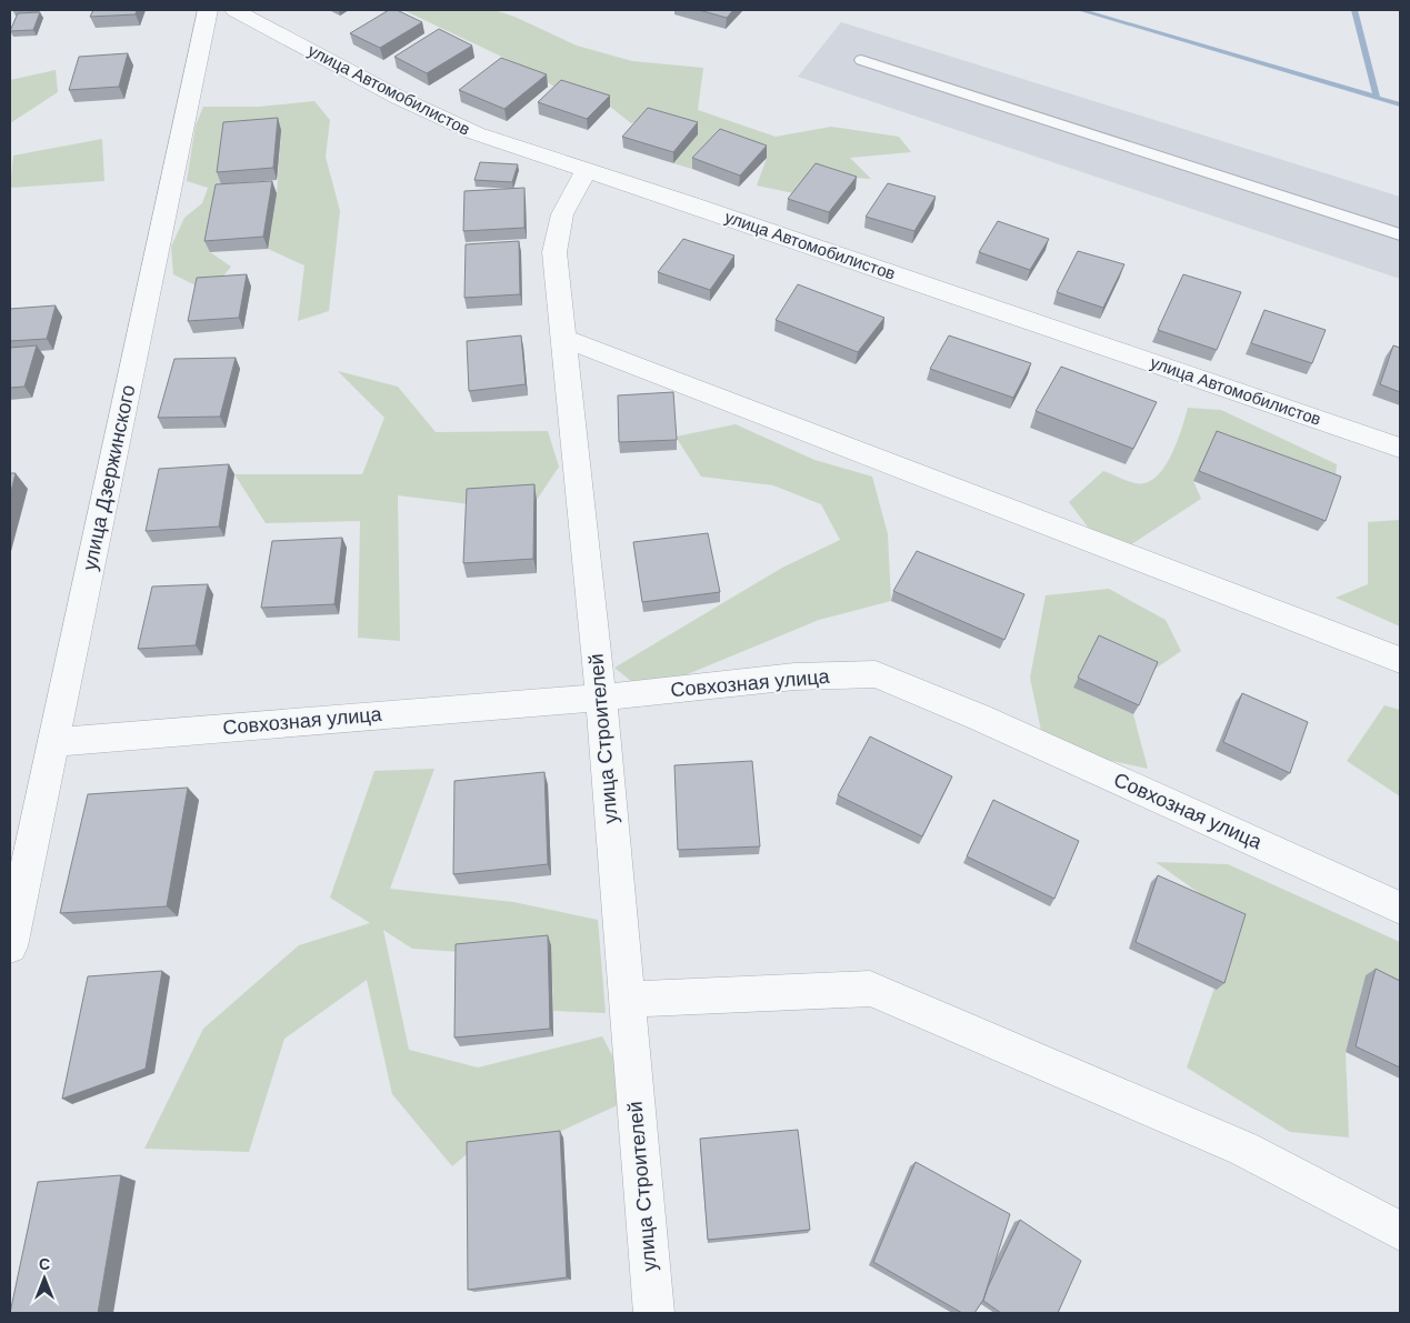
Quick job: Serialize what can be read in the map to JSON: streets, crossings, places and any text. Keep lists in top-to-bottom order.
{
  "streets": {
    "street": [
      "улица Автомобилистов",
      "улица Дзержинского",
      "Совхозная улица",
      "улица Строителей"
    ]
  },
  "crossings": [
    ["улица Автомобилистов", "улица Строителей"],
    ["улица Дзержинского", "Совхозная улица"],
    ["Совхозная улица", "улица Строителей"]
  ],
  "north": "top"
}
